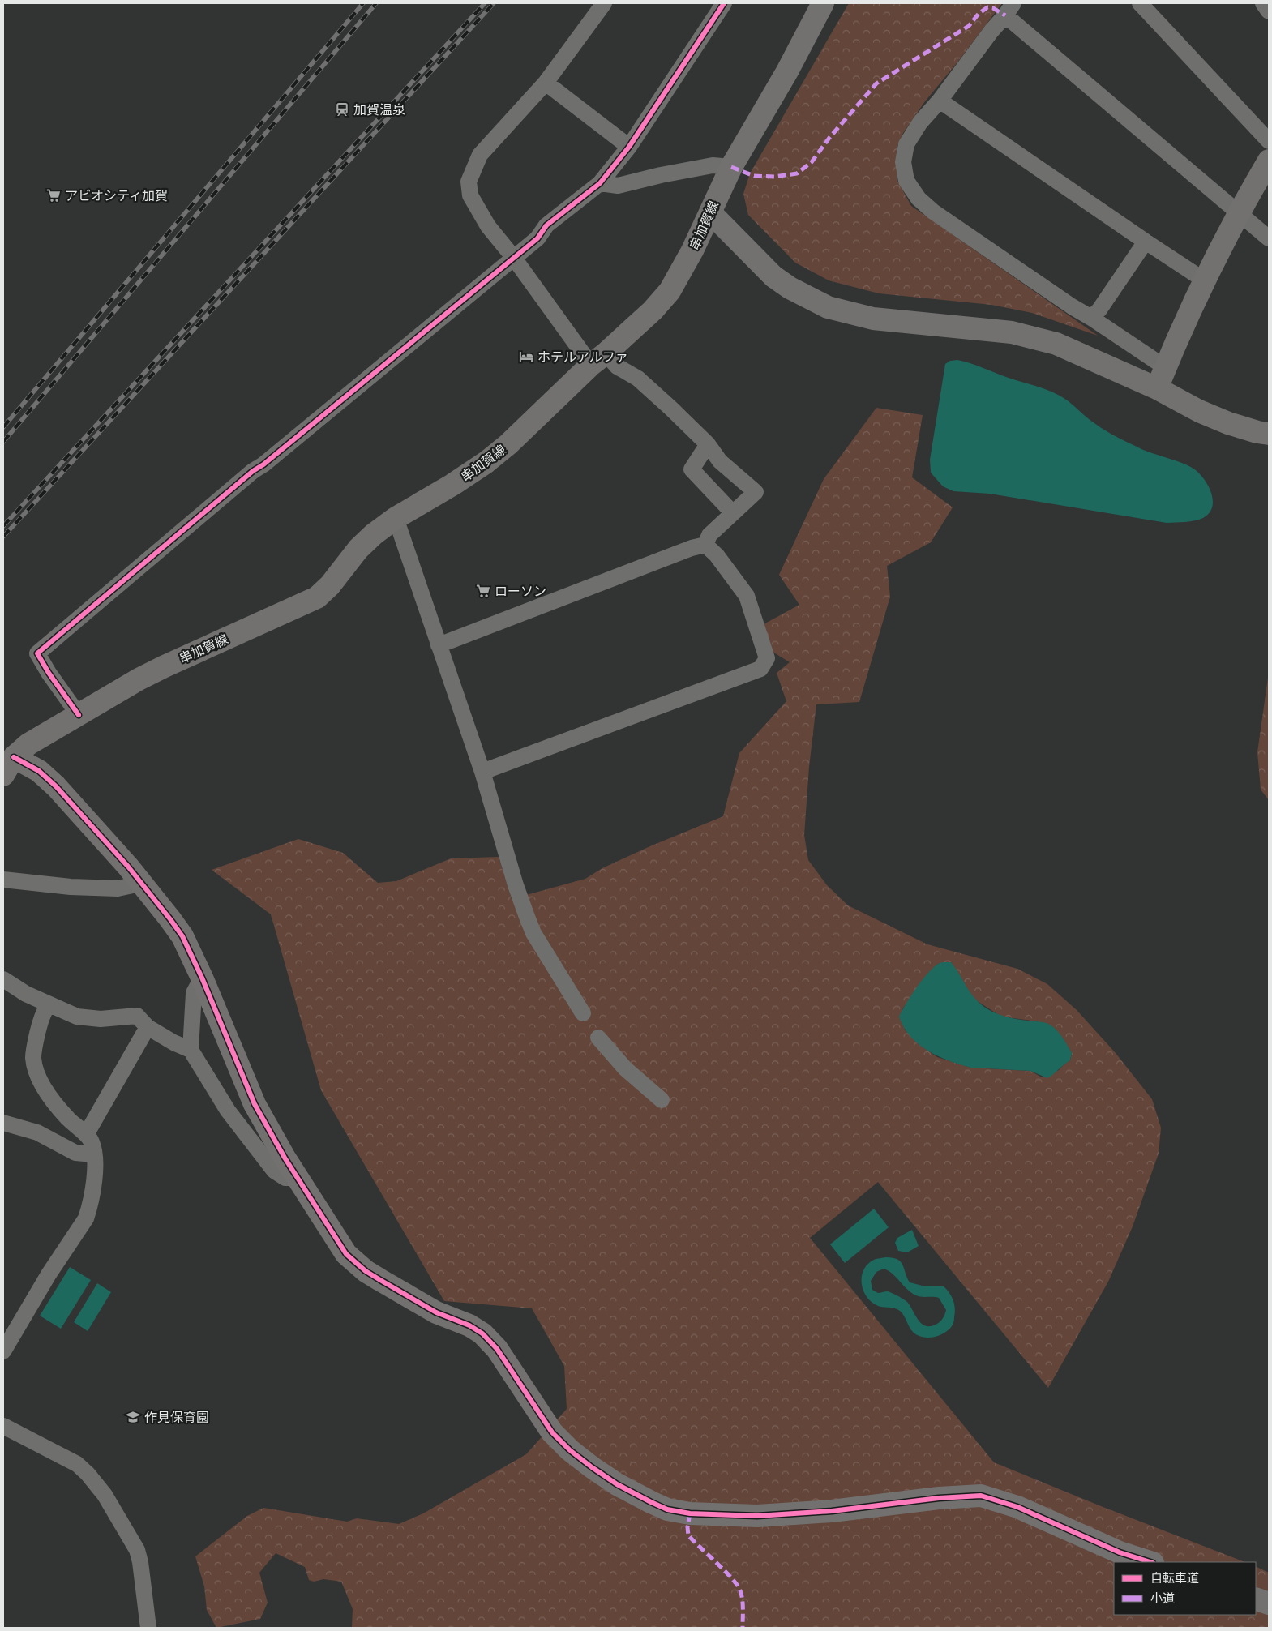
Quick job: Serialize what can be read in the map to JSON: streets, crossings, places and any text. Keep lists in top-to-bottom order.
{
  "streets": {
    "street": ["串加賀線"]
  },
  "places": {
    "station": ["加賀温泉"],
    "supermarket": ["アビオシティ加賀", "ローソン"],
    "hotel": ["ホテルアルファ"],
    "school or university": ["作見保育園"]
  },
  "legend": ["自転車道", "小道"]
}
